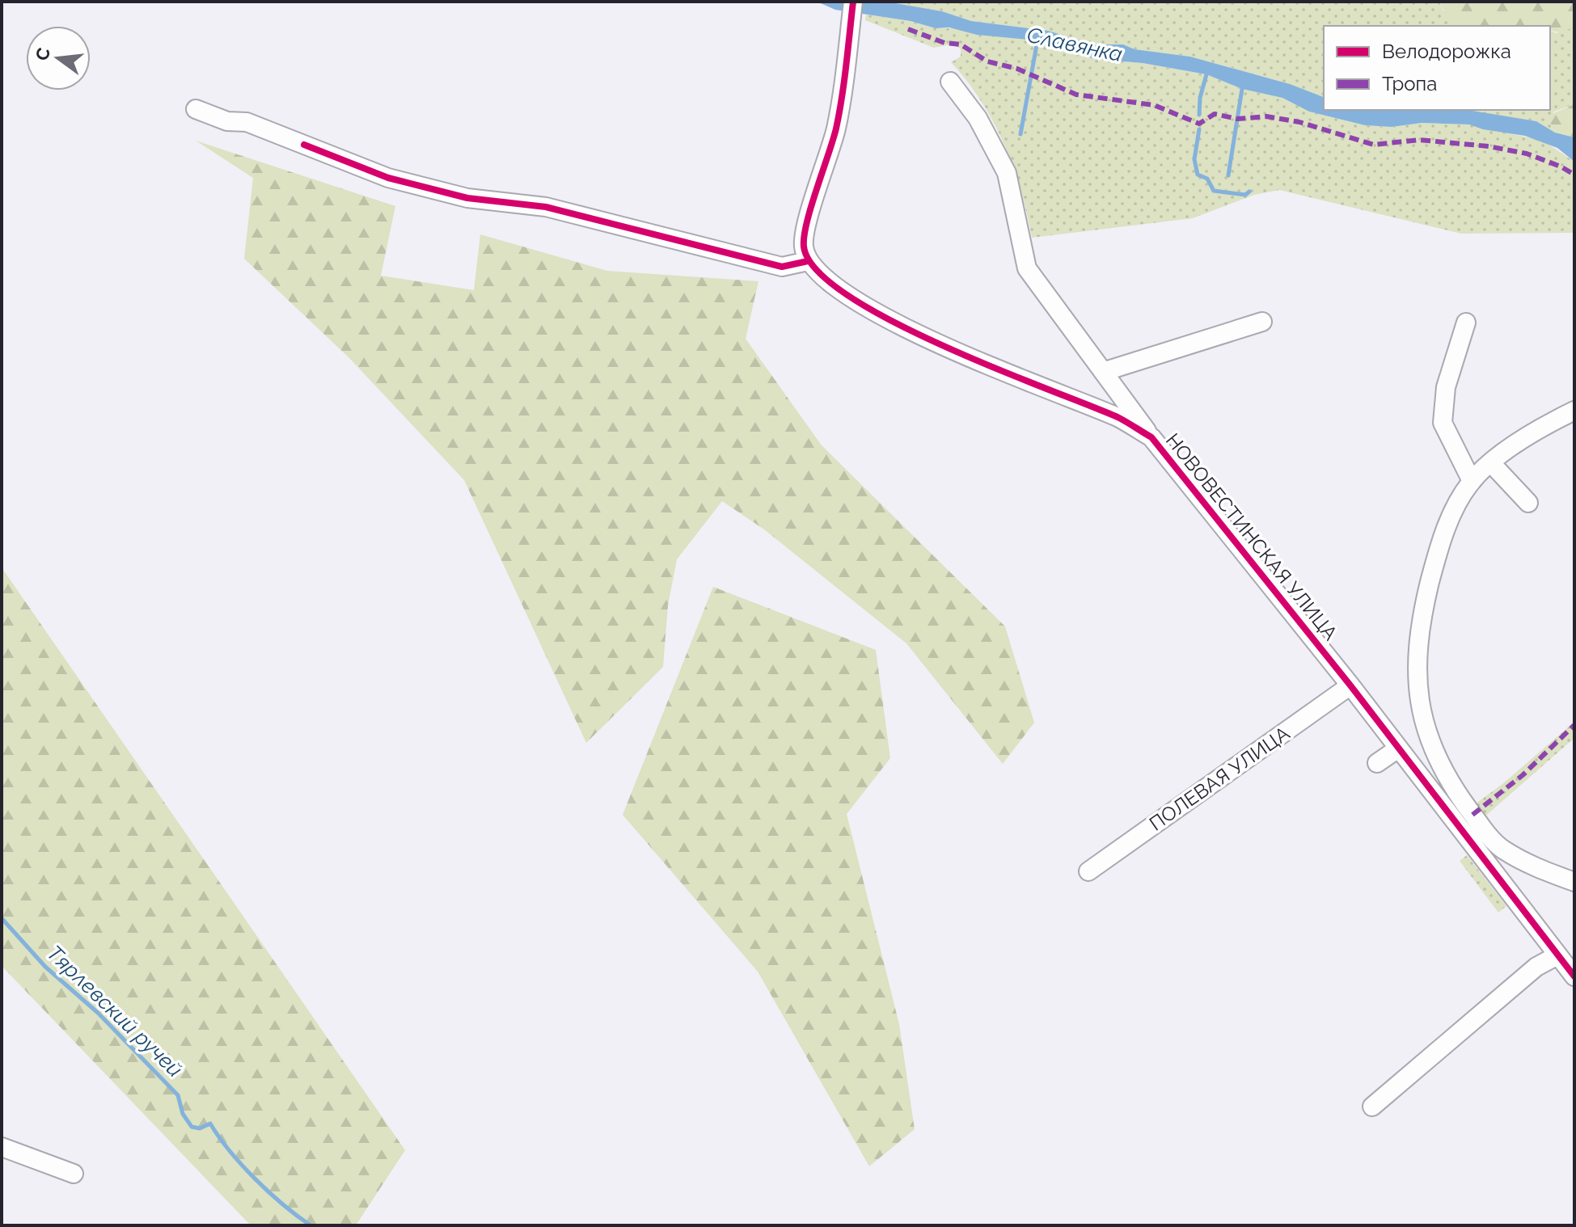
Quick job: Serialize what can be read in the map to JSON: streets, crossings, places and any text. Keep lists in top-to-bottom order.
{
  "streets": {
    "street": ["НОВОВЕСТИНСКАЯ УЛИЦА", "ПОЛЕВАЯ УЛИЦА"]
  },
  "crossings": [
    ["НОВОВЕСТИНСКАЯ УЛИЦА", "ПОЛЕВАЯ УЛИЦА"]
  ],
  "water": ["Славянка", "Тярлевский ручей"],
  "legend": ["Велодорожка", "Тропа"],
  "north": "left"
}
